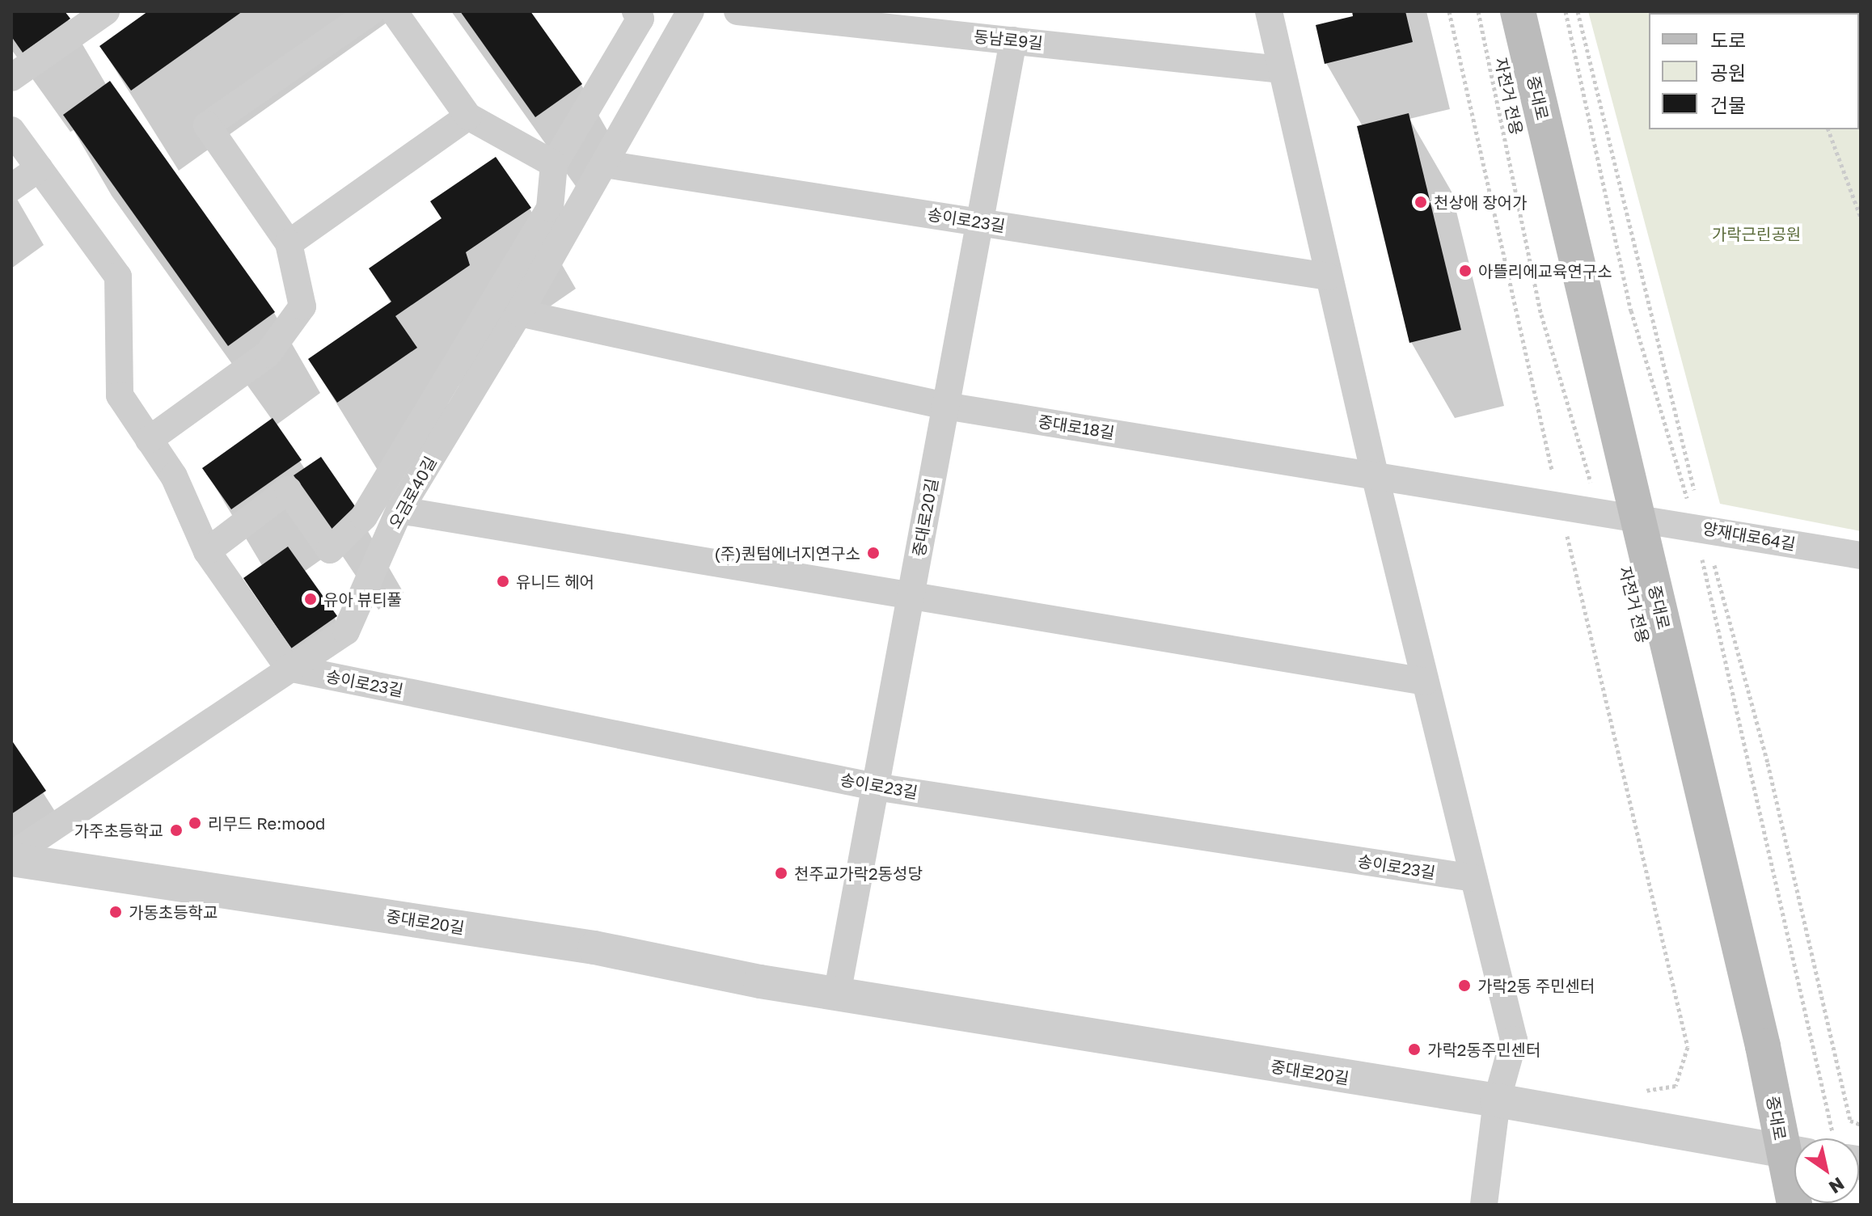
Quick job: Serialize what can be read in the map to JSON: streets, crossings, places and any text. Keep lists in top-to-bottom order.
{
  "streets": {
    "main road": ["중대로"],
    "street": [
      "동남로9길",
      "송이로23길",
      "중대로18길",
      "오금로40길",
      "중대로20길",
      "양재대로64길"
    ],
    "path": ["자전거 전용"]
  },
  "crossings": [
    ["동남로9길", "중대로20길"],
    ["자전거 전용", "중대로18길"],
    ["중대로", "중대로18길"],
    ["중대로", "양재대로64길"],
    ["송이로23길", "오금로40길"],
    ["송이로23길", "중대로20길"],
    ["중대로18길", "오금로40길"],
    ["중대로18길", "중대로20길"],
    ["중대로18길", "양재대로64길"],
    ["오금로40길", "중대로20길"]
  ],
  "parks": ["가락근린공원"],
  "places": [
    "천상애 장어가",
    "아뜰리에교육연구소",
    "(주)퀀텀에너지연구소",
    "유니드 헤어",
    "유아 뷰티풀",
    "리무드 Re:mood",
    "가주초등학교",
    "천주교가락2동성당",
    "가동초등학교",
    "가락2동 주민센터",
    "가락2동주민센터"
  ],
  "legend": ["도로", "공원", "건물"],
  "north": "bottom right"
}
